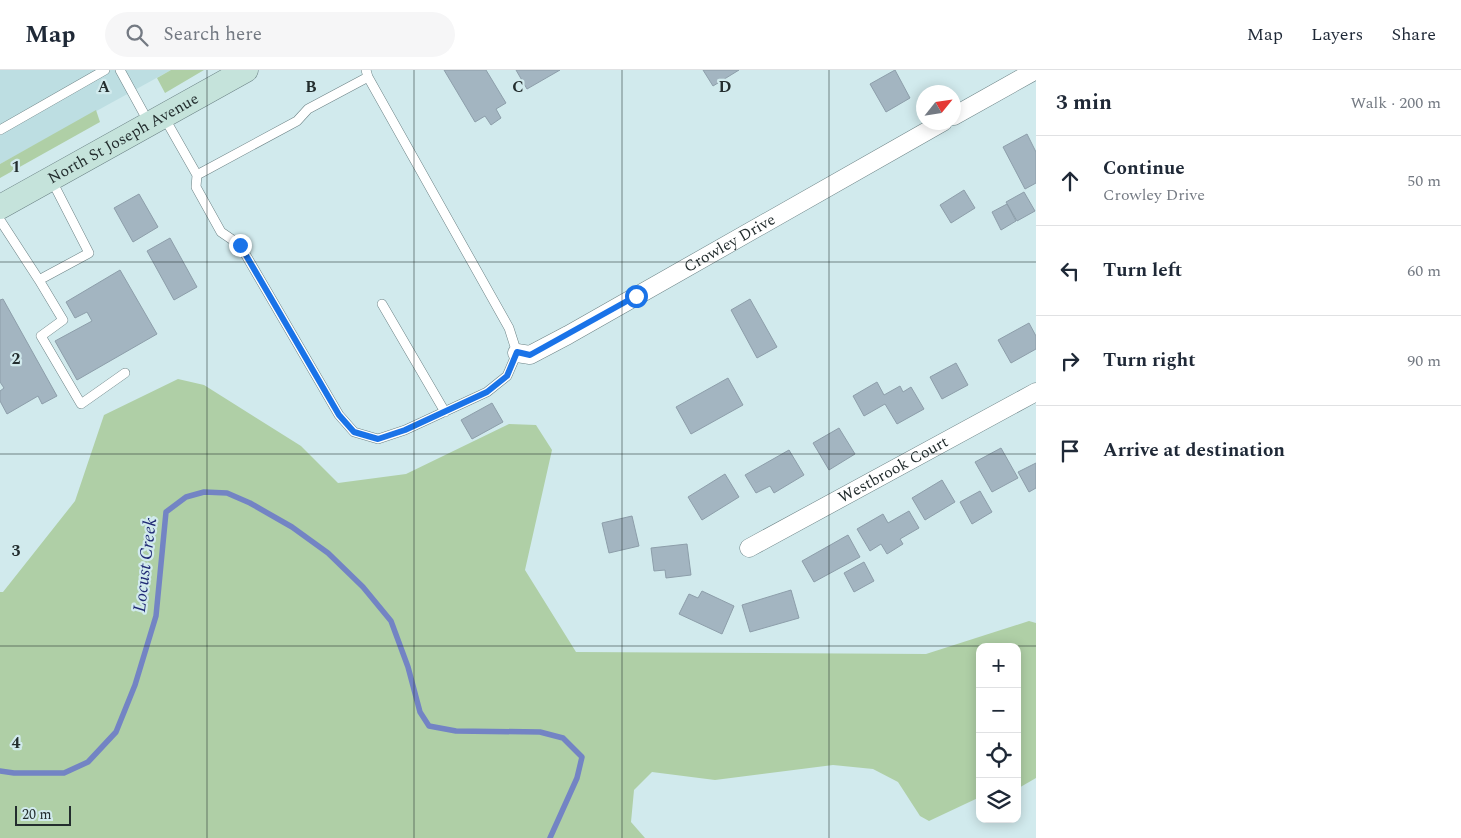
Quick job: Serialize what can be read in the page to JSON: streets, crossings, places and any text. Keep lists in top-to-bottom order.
{
  "streets": {
    "main road": ["North St Joseph Avenue"],
    "street": ["Crowley Drive", "Westbrook Court"]
  },
  "water": ["Locust Creek"],
  "scale_bar": "20 m",
  "north": "top right",
  "page": {
    "header": "Map",
    "search": "Search here",
    "nav": ["Map", "Layers", "Share"],
    "heading": ["3 min", "Walk · 200 m"],
    "list": [
      ["Continue", "Crowley Drive", "50 m"],
      ["Turn left", "60 m"],
      ["Turn right", "90 m"],
      "Arrive at destination"
    ],
    "map_buttons": ["+", "−"],
    "scale": "20 m"
  },
  "grid": {
    "columns": [
      "A",
      "B",
      "C",
      "D"
    ],
    "rows": [
      "1",
      "2",
      "3",
      "4"
    ]
  }
}
